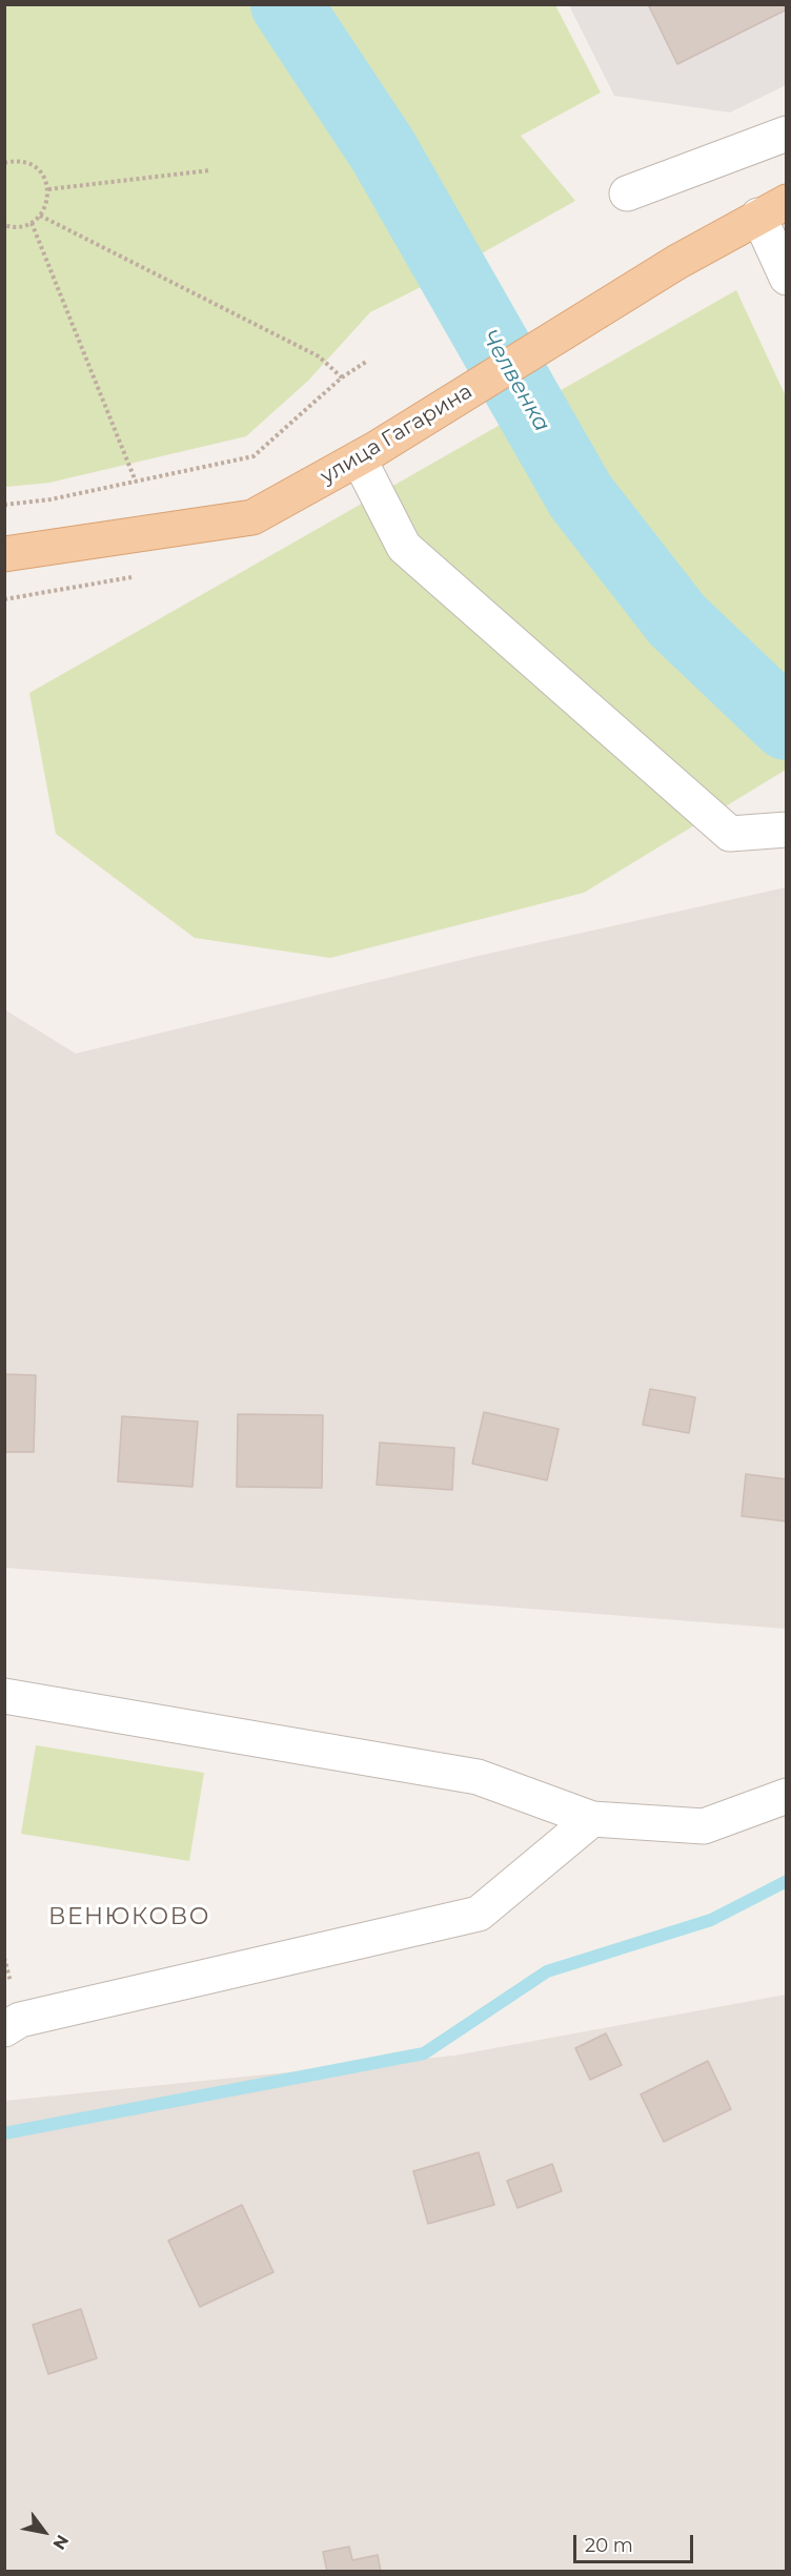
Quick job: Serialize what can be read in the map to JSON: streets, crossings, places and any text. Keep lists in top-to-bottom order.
{
  "streets": {
    "main road": ["улица Гагарина"]
  },
  "districts": ["ВЕНЮКОВО"],
  "water": ["Челвенка"],
  "scale_bar": "20 m",
  "north": "bottom right"
}
